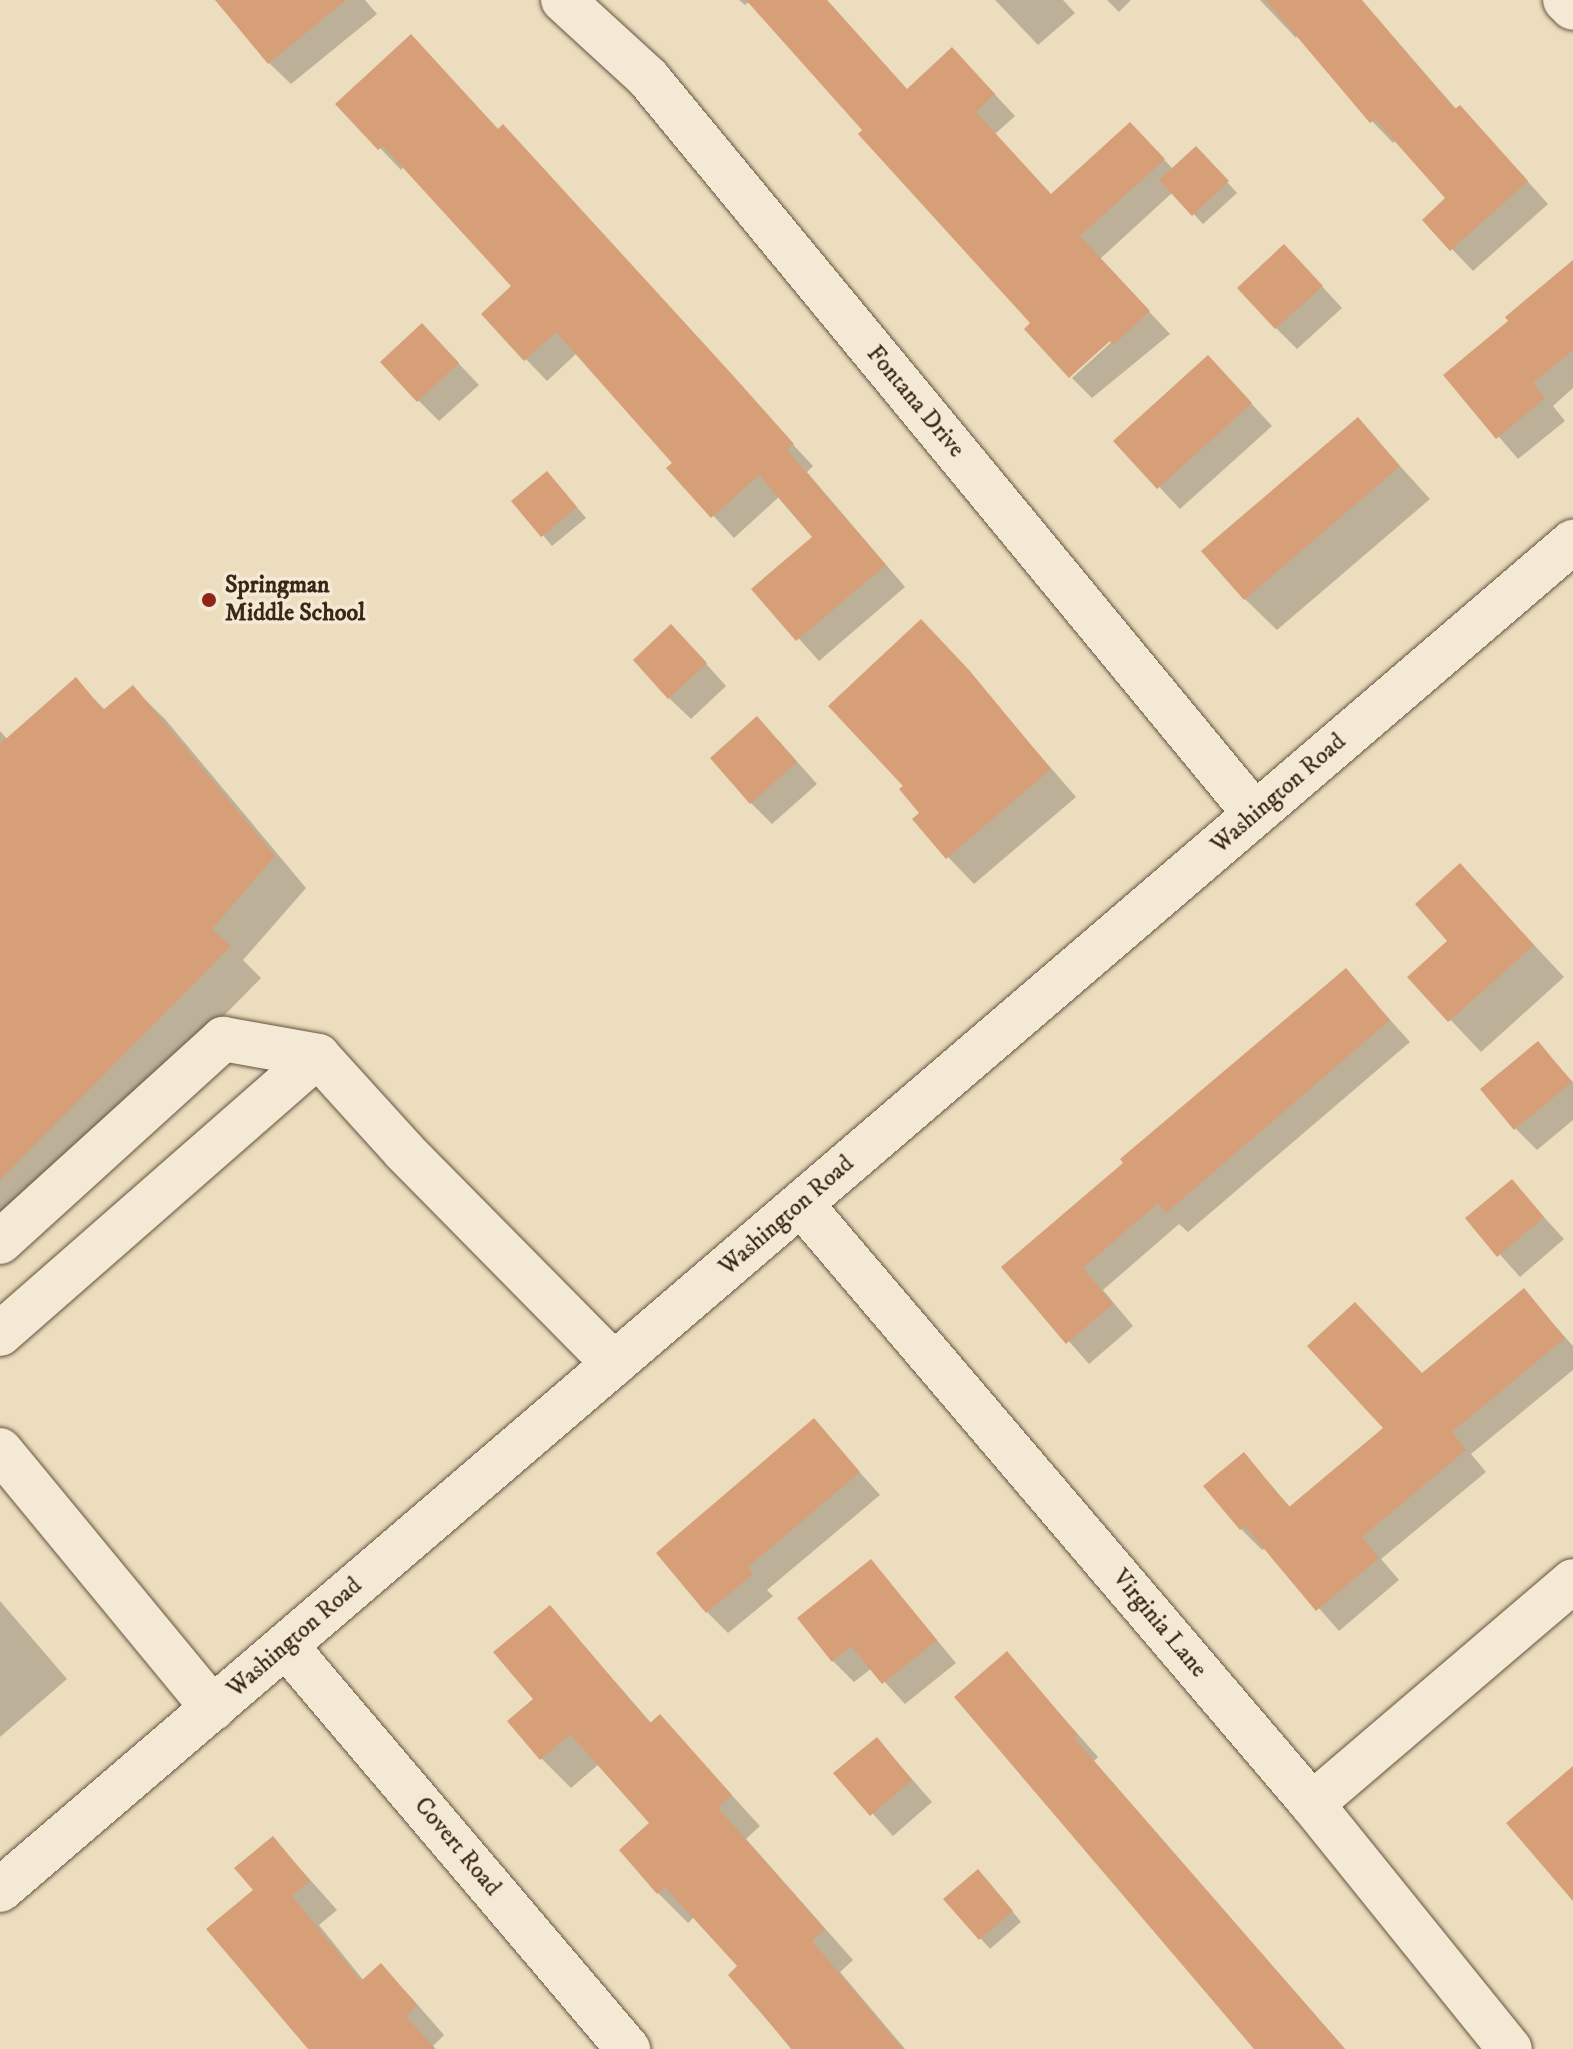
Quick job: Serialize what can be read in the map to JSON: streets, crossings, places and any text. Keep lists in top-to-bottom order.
{
  "streets": {
    "street": [
      "Fontana Drive",
      "Washington Road",
      "Virginia Lane",
      "Covert Road"
    ]
  },
  "crossings": [
    ["Fontana Drive", "Washington Road"],
    ["Washington Road", "Virginia Lane"],
    ["Washington Road", "Covert Road"]
  ],
  "places": ["Springman Middle School"]
}
